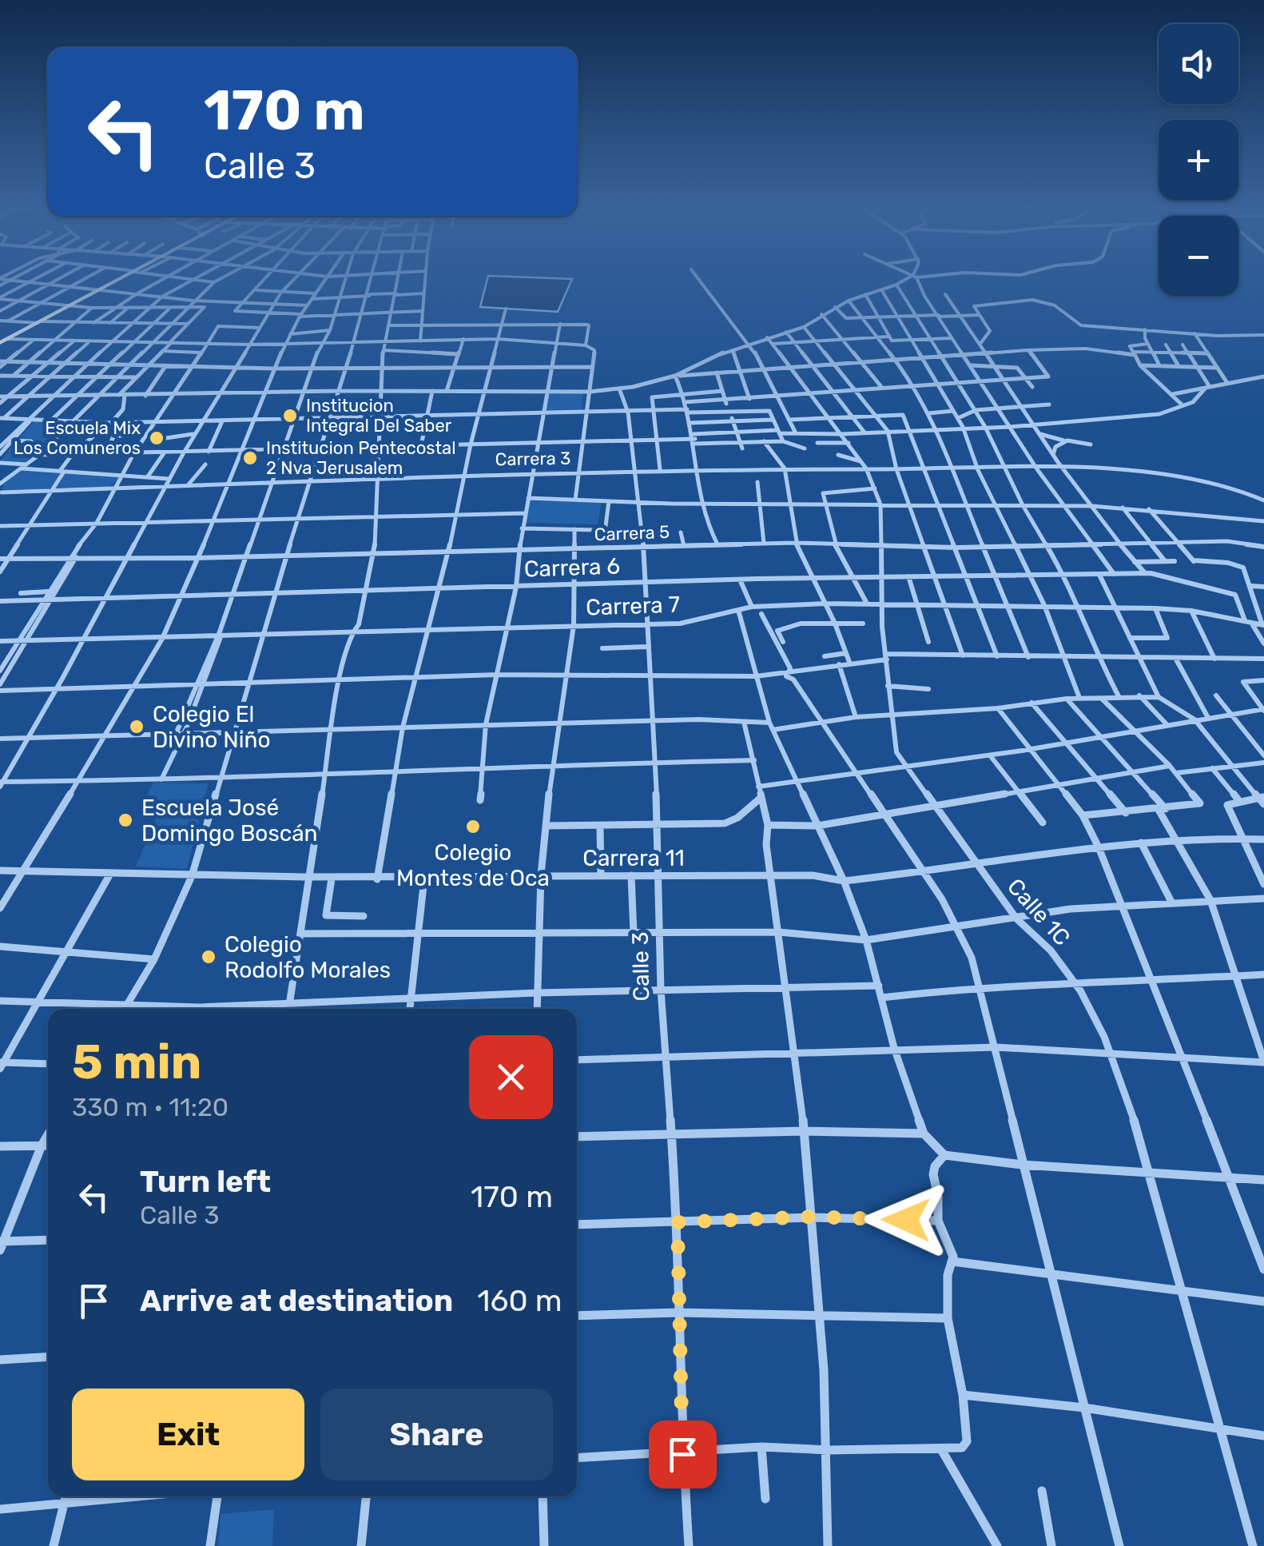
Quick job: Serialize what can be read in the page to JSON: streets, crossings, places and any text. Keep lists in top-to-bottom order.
{
  "streets": {
    "street": [
      "Carrera 3",
      "Carrera 5",
      "Carrera 6",
      "Carrera 7",
      "Carrera 11",
      "Calle 1C",
      "Calle 3"
    ]
  },
  "crossings": [
    ["Carrera 3", "Calle 1C"],
    ["Carrera 3", "Calle 3"],
    ["Carrera 5", "Calle 1C"],
    ["Carrera 5", "Calle 3"],
    ["Carrera 6", "Carrera 7"],
    ["Carrera 6", "Calle 1C"],
    ["Carrera 6", "Calle 3"],
    ["Carrera 7", "Calle 1C"],
    ["Carrera 7", "Calle 3"],
    ["Carrera 11", "Calle 1C"],
    ["Carrera 11", "Calle 3"]
  ],
  "places": [
    "Institucion Integral Del Saber",
    "Escuela Mix Los Comuneros",
    "Institucion Pentecostal 2 Nva Jerusalem",
    "Colegio El Divino Niño",
    "Escuela José Domingo Boscán",
    "Colegio Montes de Oca",
    "Colegio Rodolfo Morales"
  ],
  "page": {
    "map_buttons": ["+", "−"],
    "turn": ["170 m", "Calle 3"],
    "heading": ["5 min", "330 m · 11:20"],
    "list": [
      {
        "name": "Turn left",
        "note": "Calle 3",
        "value": "170 m"
      },
      {
        "name": "Arrive at destination",
        "value": "160 m"
      }
    ],
    "buttons": ["Exit", "Share"]
  }
}
